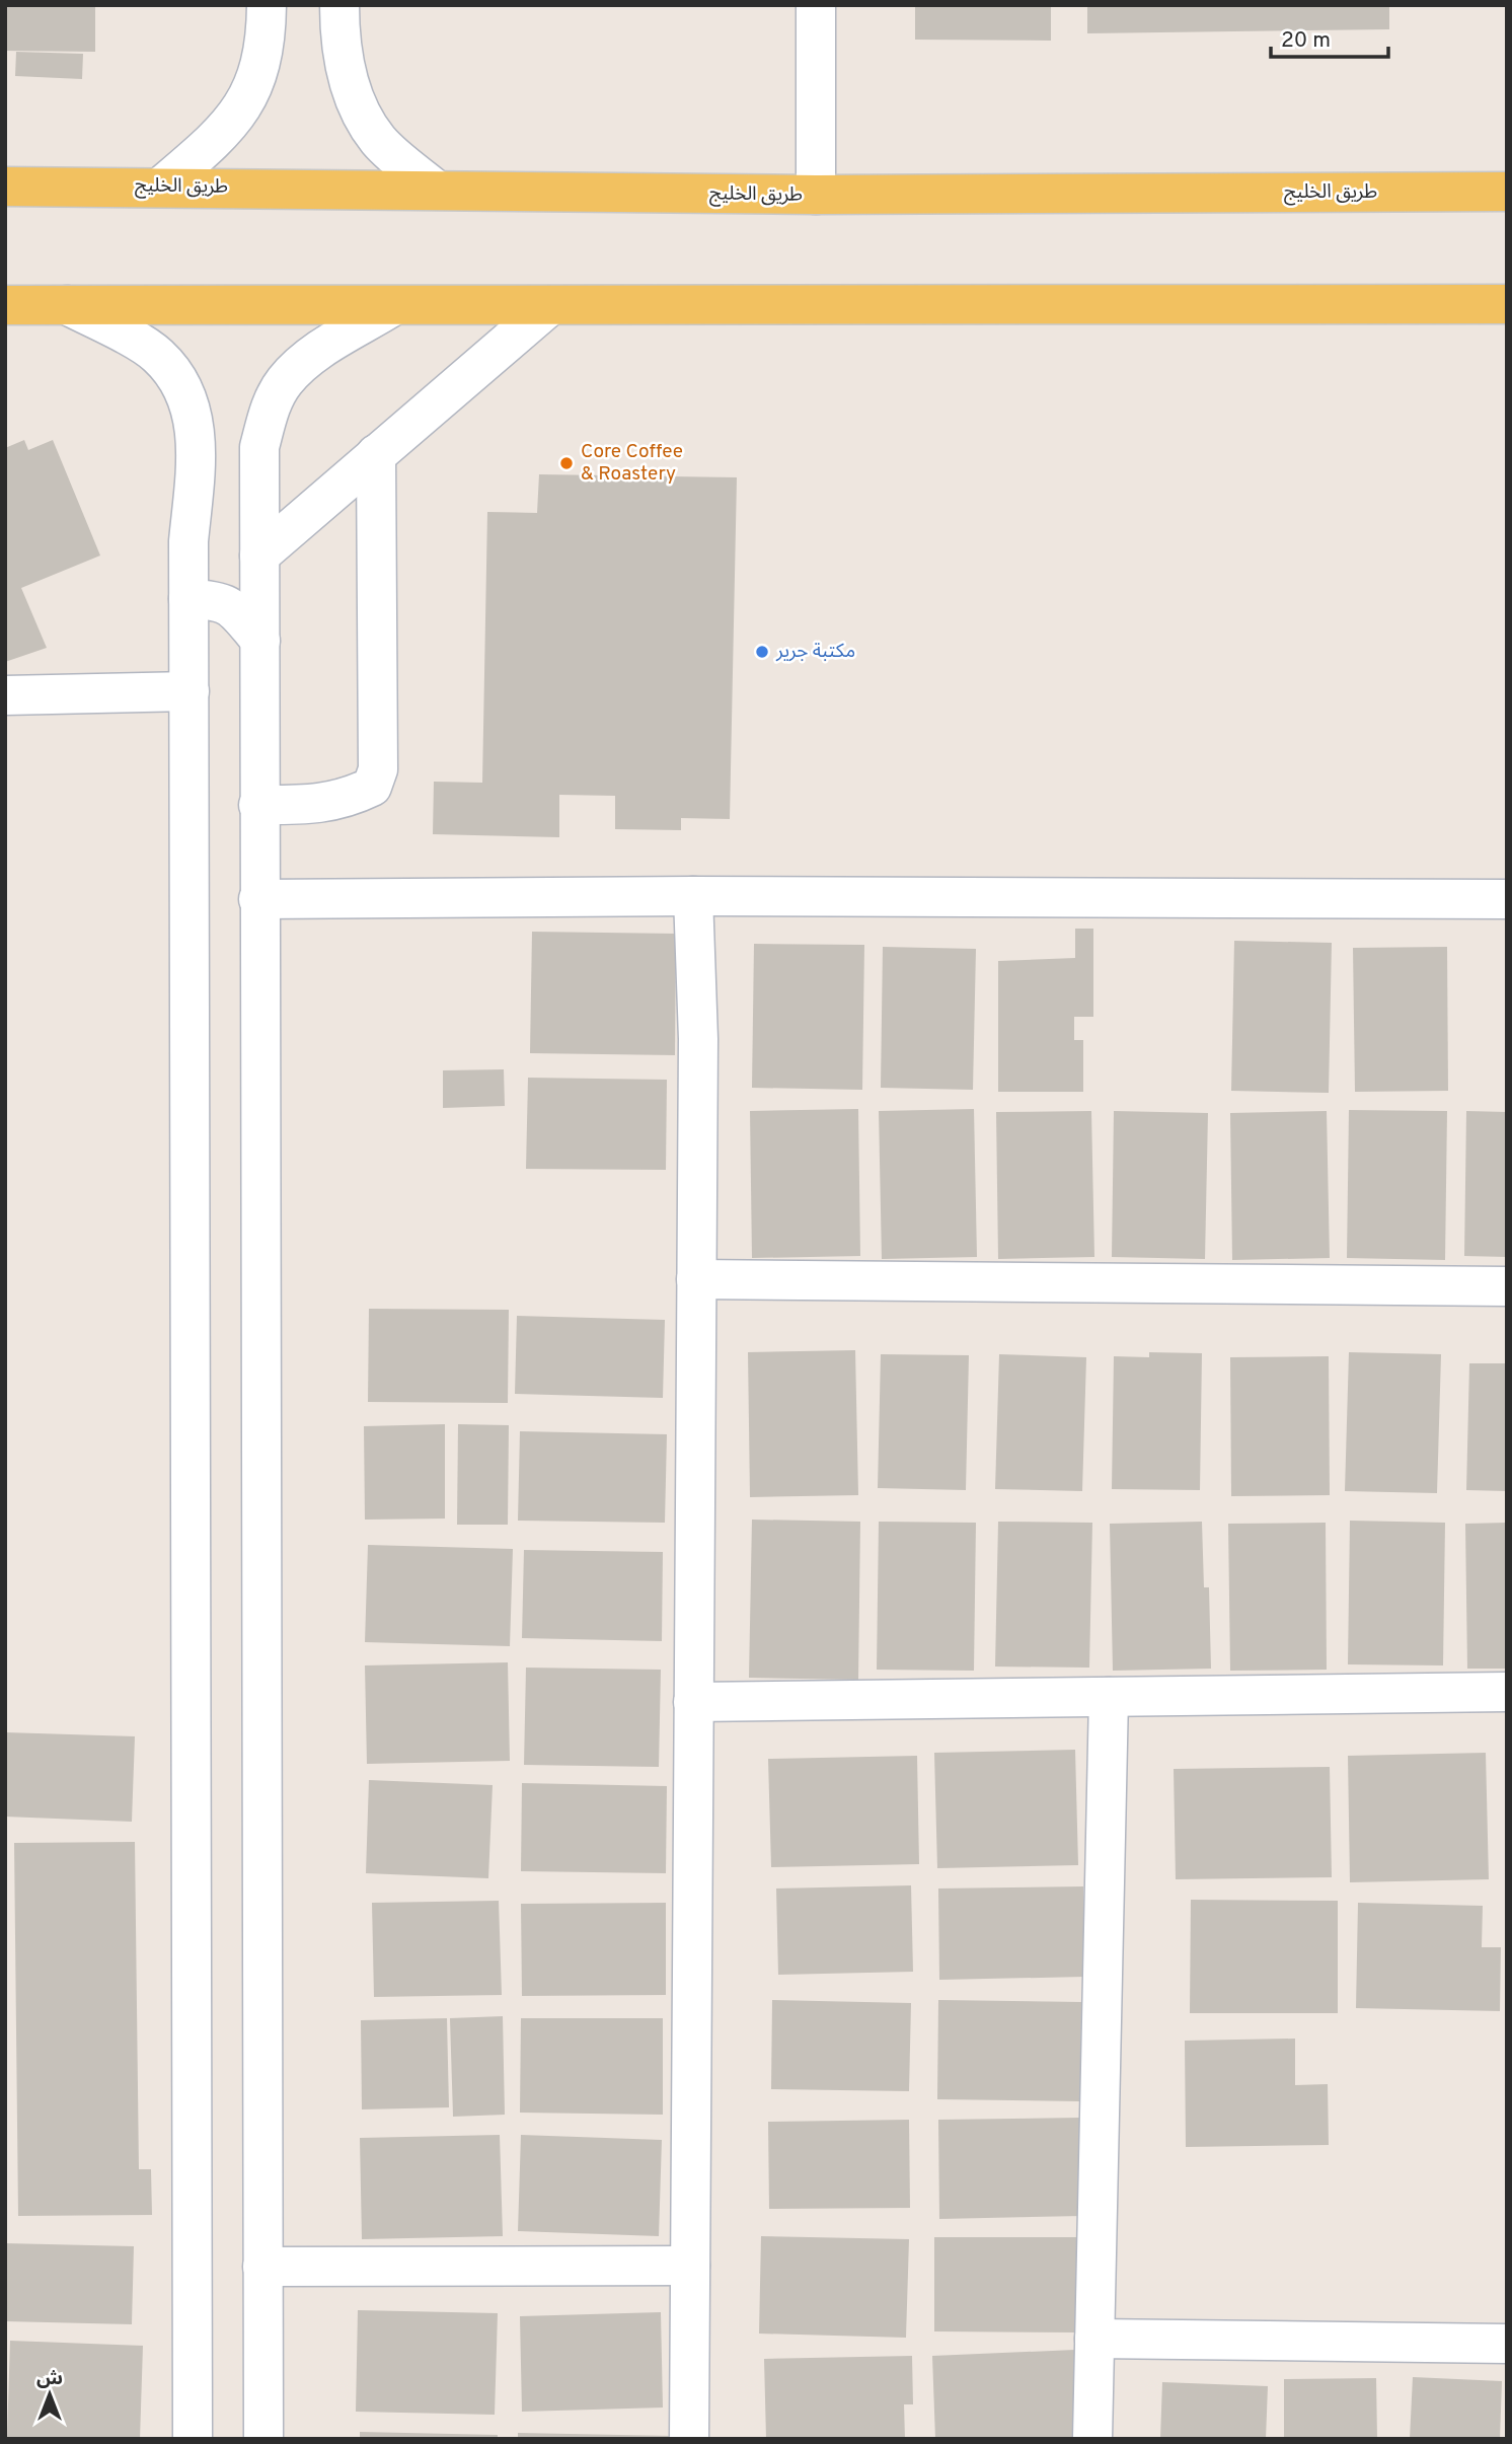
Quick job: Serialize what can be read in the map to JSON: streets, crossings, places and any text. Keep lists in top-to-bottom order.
{
  "streets": {
    "main road": ["طريق الخليج"]
  },
  "places": ["Core Coffee & Roastery", "مكتبة جرير"],
  "scale_bar": "20 m",
  "north": "top"
}
